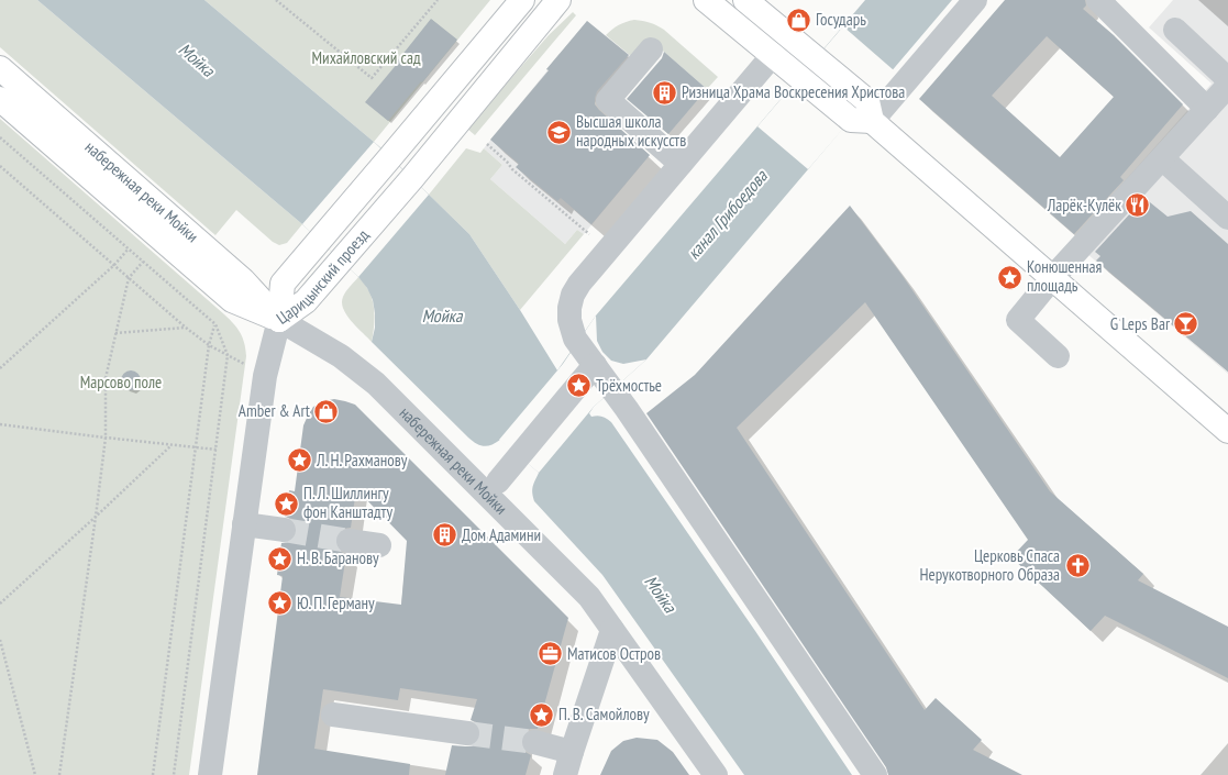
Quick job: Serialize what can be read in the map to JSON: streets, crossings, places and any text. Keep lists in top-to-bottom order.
{
  "streets": {
    "main road": ["набережная реки Мойки", "Царицынский проезд"]
  },
  "crossings": [
    ["набережная реки Мойки", "Царицынский проезд"]
  ],
  "water": ["Мойка", "канал Грибоедова"],
  "parks": ["Михайловский сад", "Марсово поле"],
  "places": {
    "shop": ["Государь", "Amber & Art"],
    "building": ["Ризница Храма Воскресения Христова", "Дом Адамини"],
    "school or university": ["Высшая школа народных искусств"],
    "restaurant": ["Ларёк-Кулёк"],
    "place": [
      "Конюшенная площадь",
      "Трёхмостье",
      "Л. Н. Рахманову",
      "П. Л. Шиллингу фон Канштадту",
      "Н. В. Баранову",
      "Ю. П. Герману",
      "П. В. Самойлову"
    ],
    "bar": ["G Leps Bar"],
    "church": ["Церковь Спаса Нерукотворного Образа"],
    "office": ["Матисов Остров"]
  }
}
